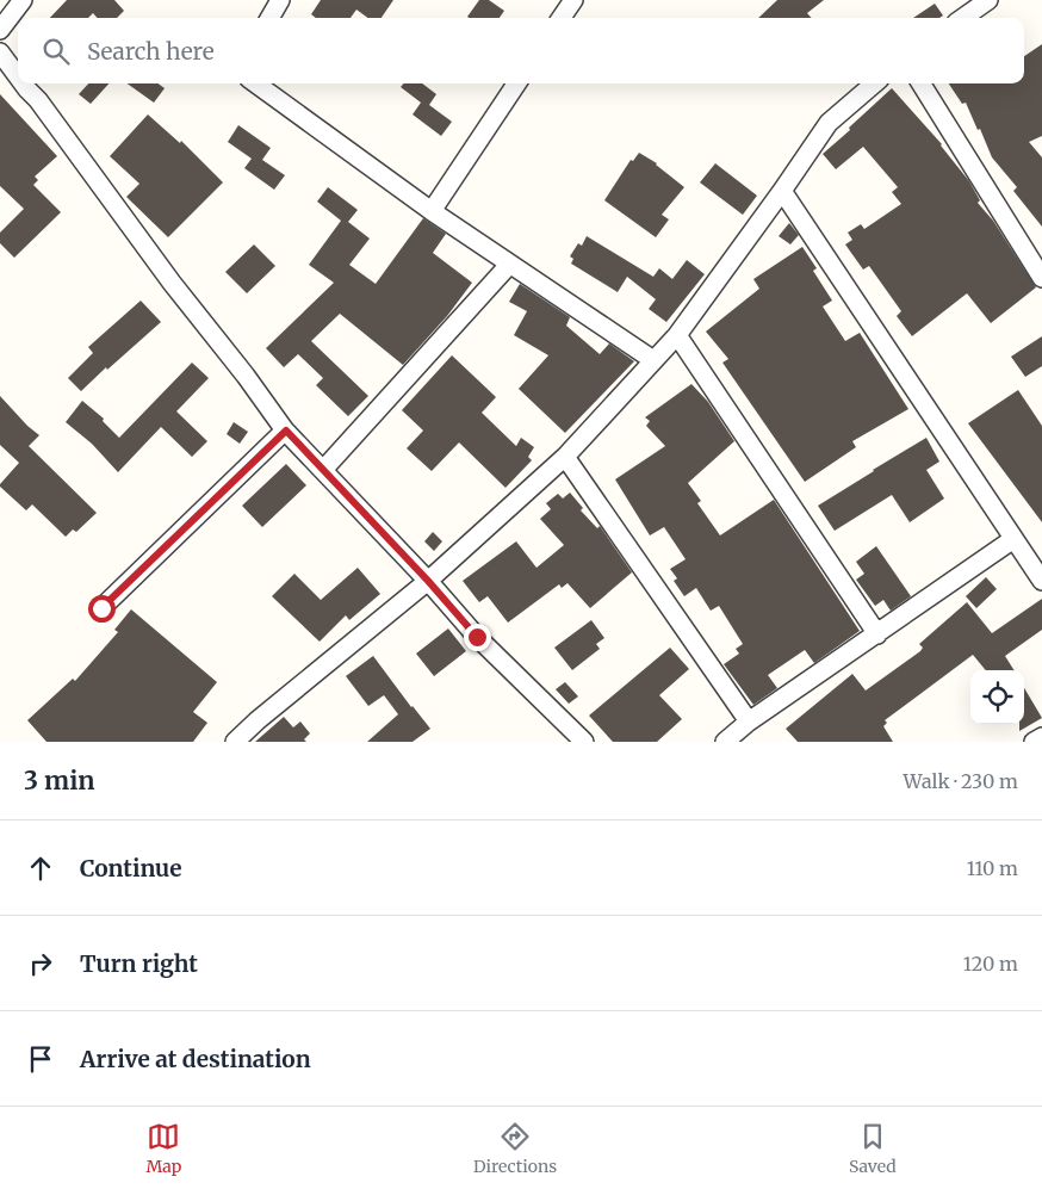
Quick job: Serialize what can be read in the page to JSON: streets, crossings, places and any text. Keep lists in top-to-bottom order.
{
  "page": {
    "search": "Search here",
    "heading": ["3 min", "Walk · 230 m"],
    "list": [
      ["Continue", "110 m"],
      ["Turn right", "120 m"],
      "Arrive at destination"
    ],
    "nav": ["Map", "Directions", "Saved"]
  }
}
